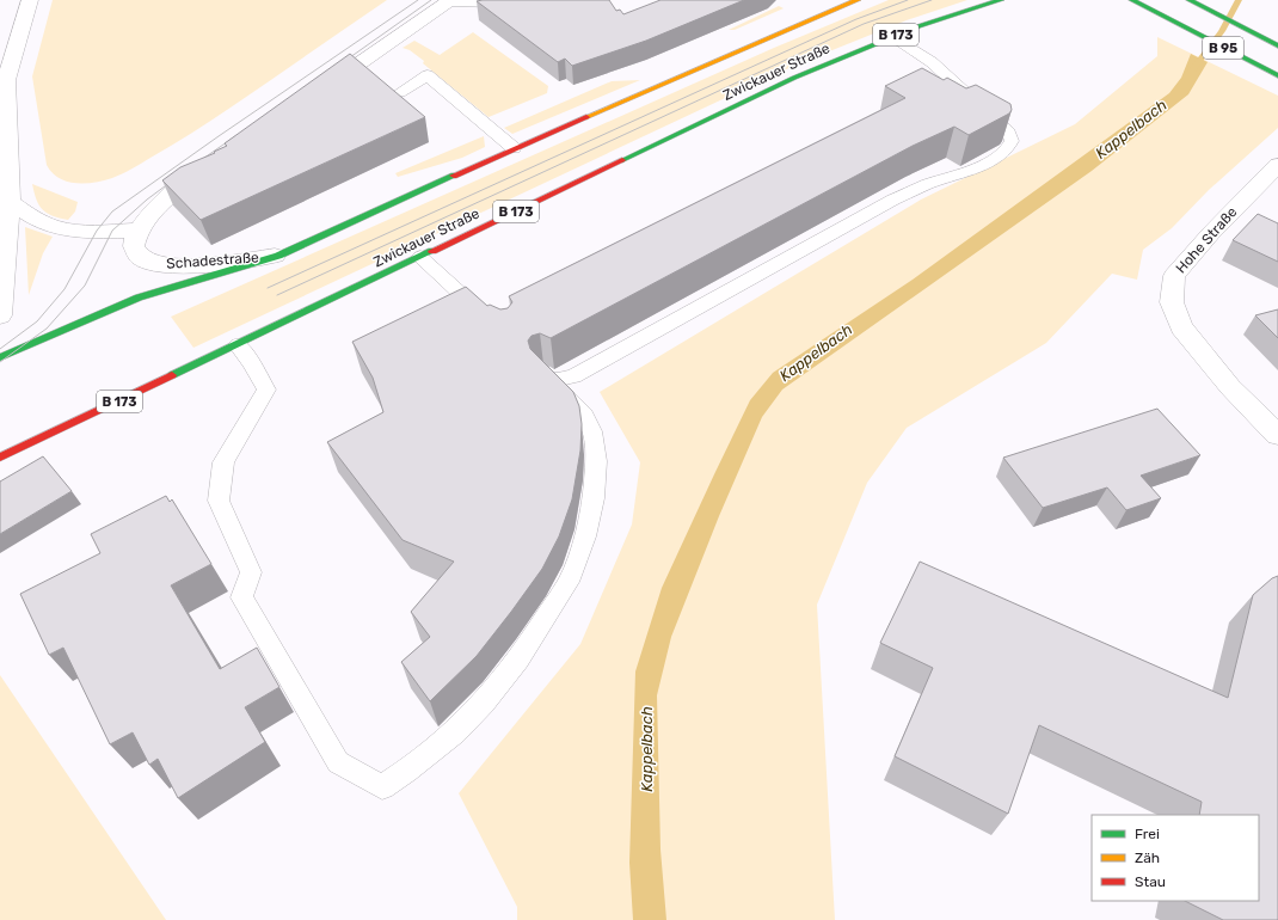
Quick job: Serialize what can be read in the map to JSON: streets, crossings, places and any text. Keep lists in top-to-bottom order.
{
  "streets": {
    "main road": ["B 173", "B 95", "Zwickauer Straße"],
    "street": ["Hohe Straße", "Schadestraße"]
  },
  "water": ["Kappelbach"],
  "legend": ["Frei", "Zäh", "Stau"]
}
